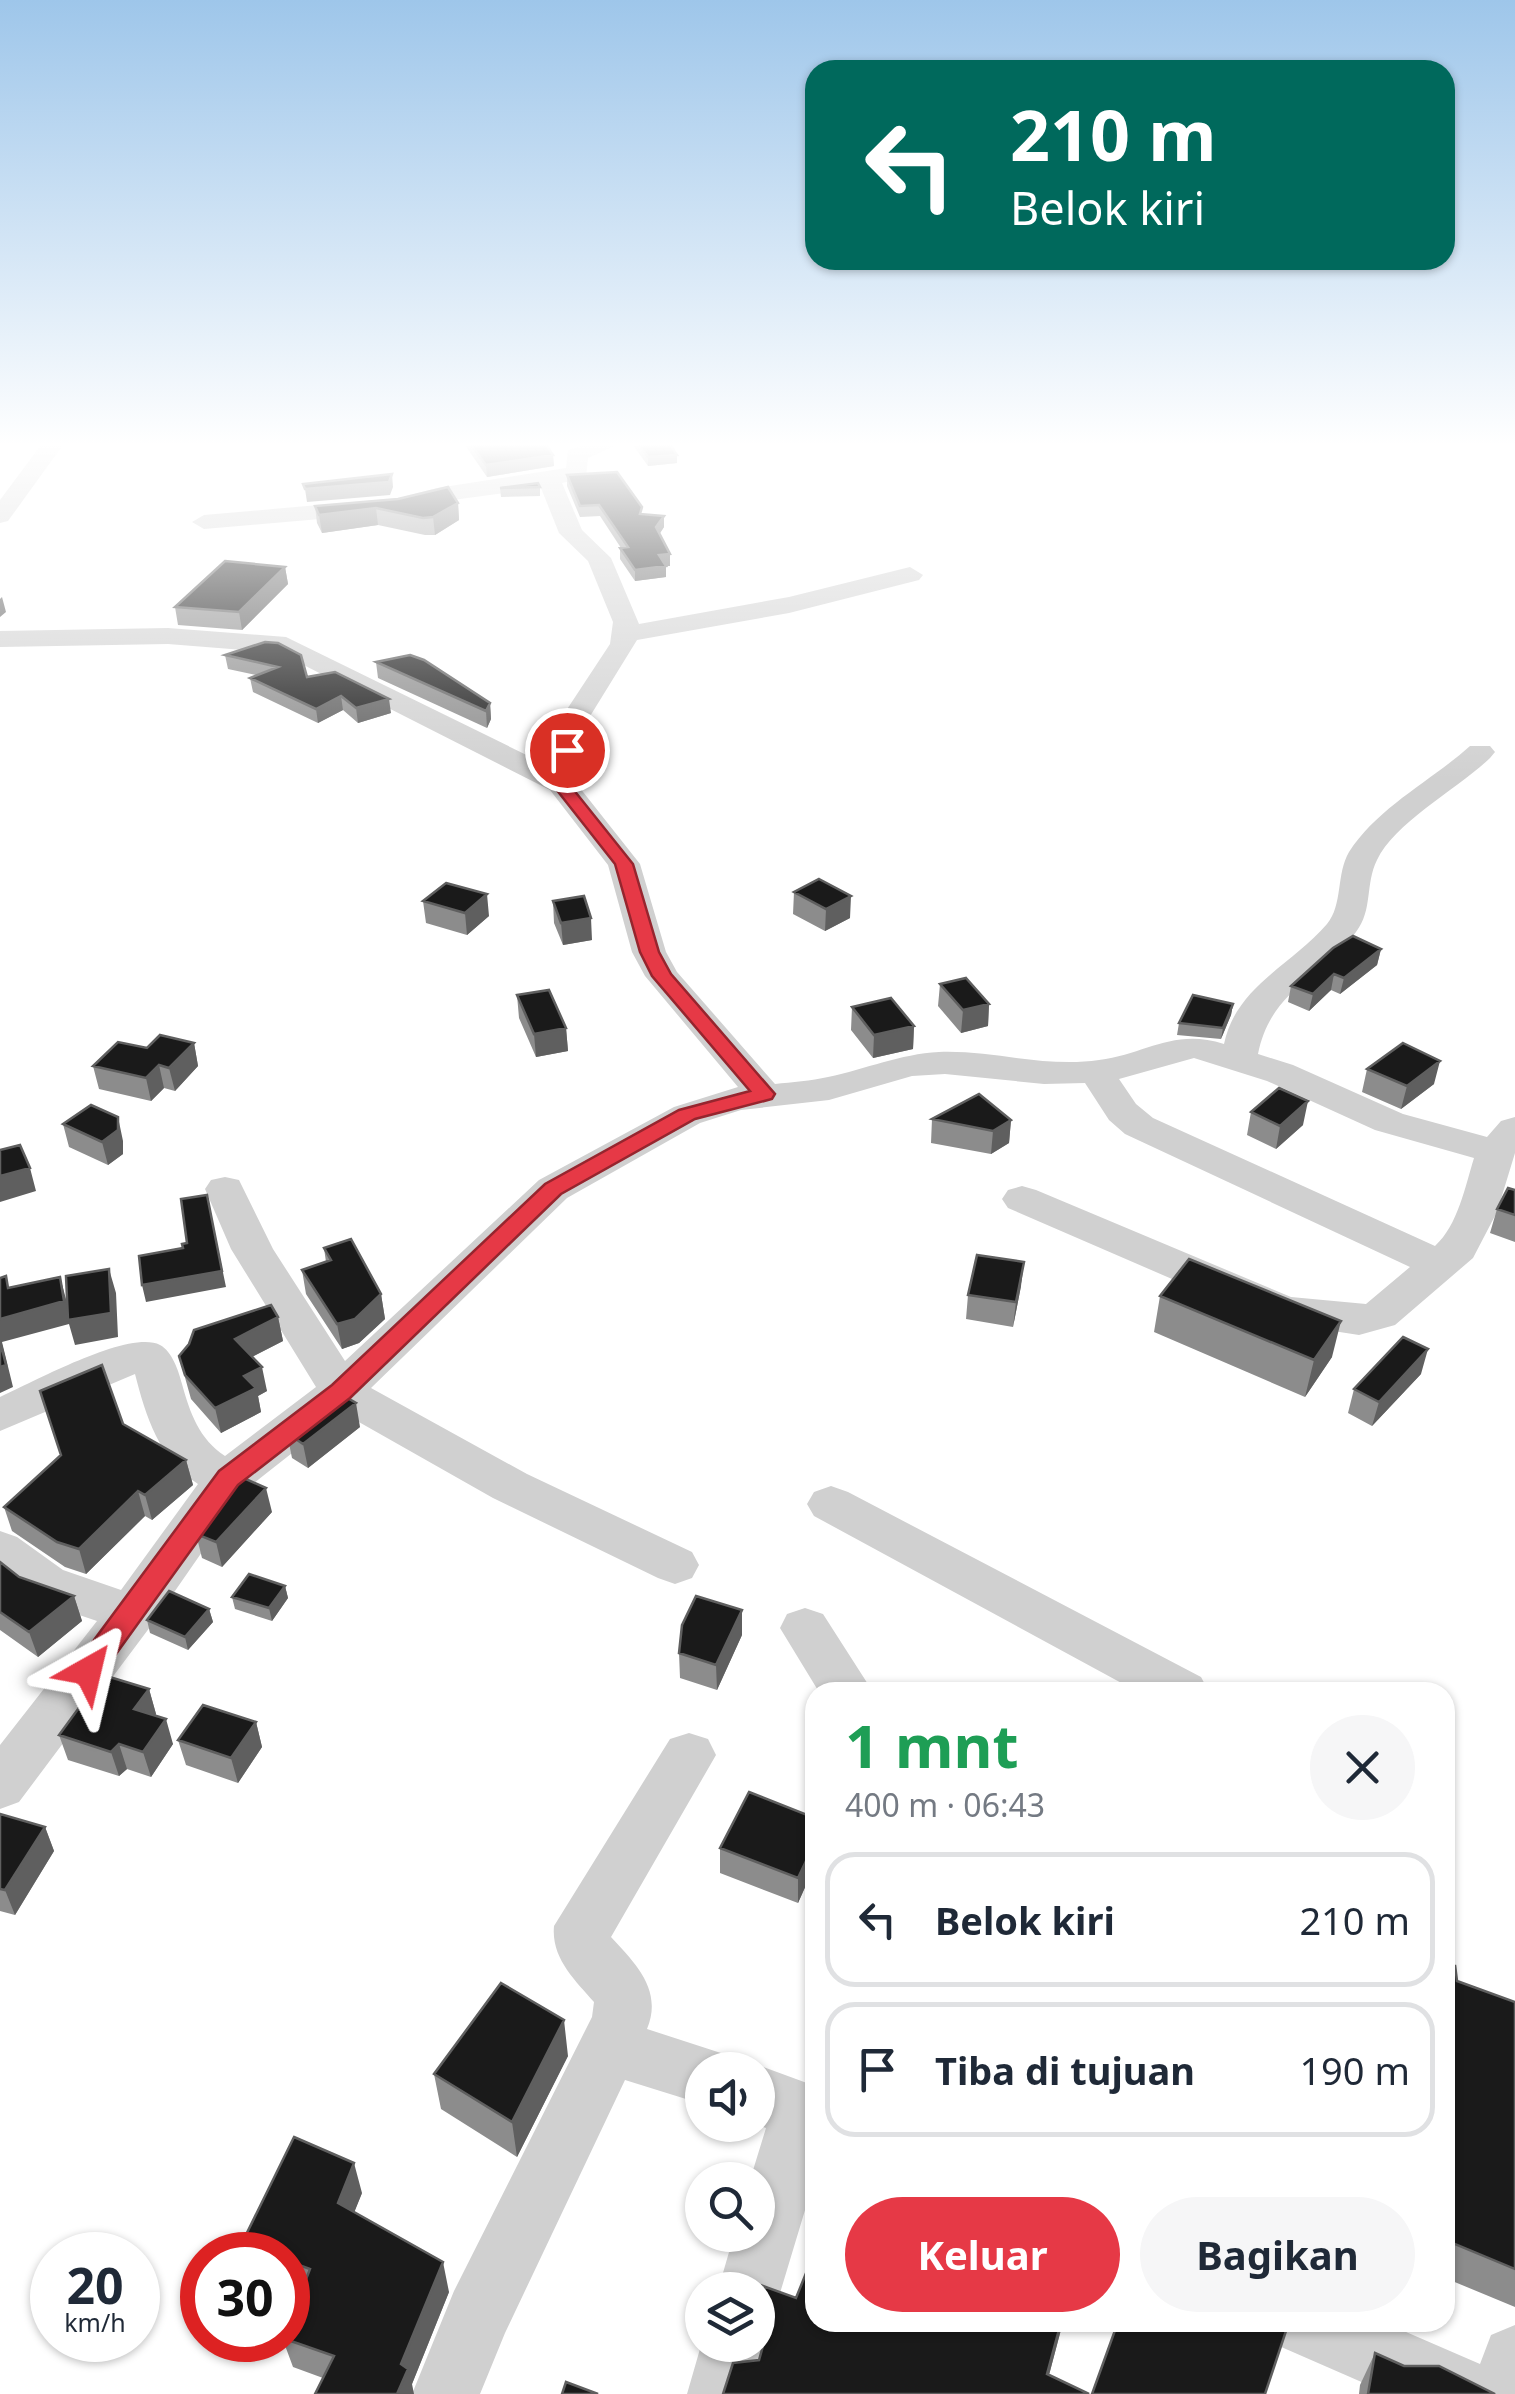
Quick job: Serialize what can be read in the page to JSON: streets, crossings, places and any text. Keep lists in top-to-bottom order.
{
  "page": {
    "turn": ["210 m", "Belok kiri"],
    "heading": ["1 mnt", "400 m · 06:43"],
    "list": [
      {
        "name": "Belok kiri",
        "value": "210 m"
      },
      {
        "name": "Tiba di tujuan",
        "value": "190 m"
      }
    ],
    "buttons": ["Keluar", "Bagikan"],
    "speed": "20 km/h",
    "limit": "30"
  }
}
